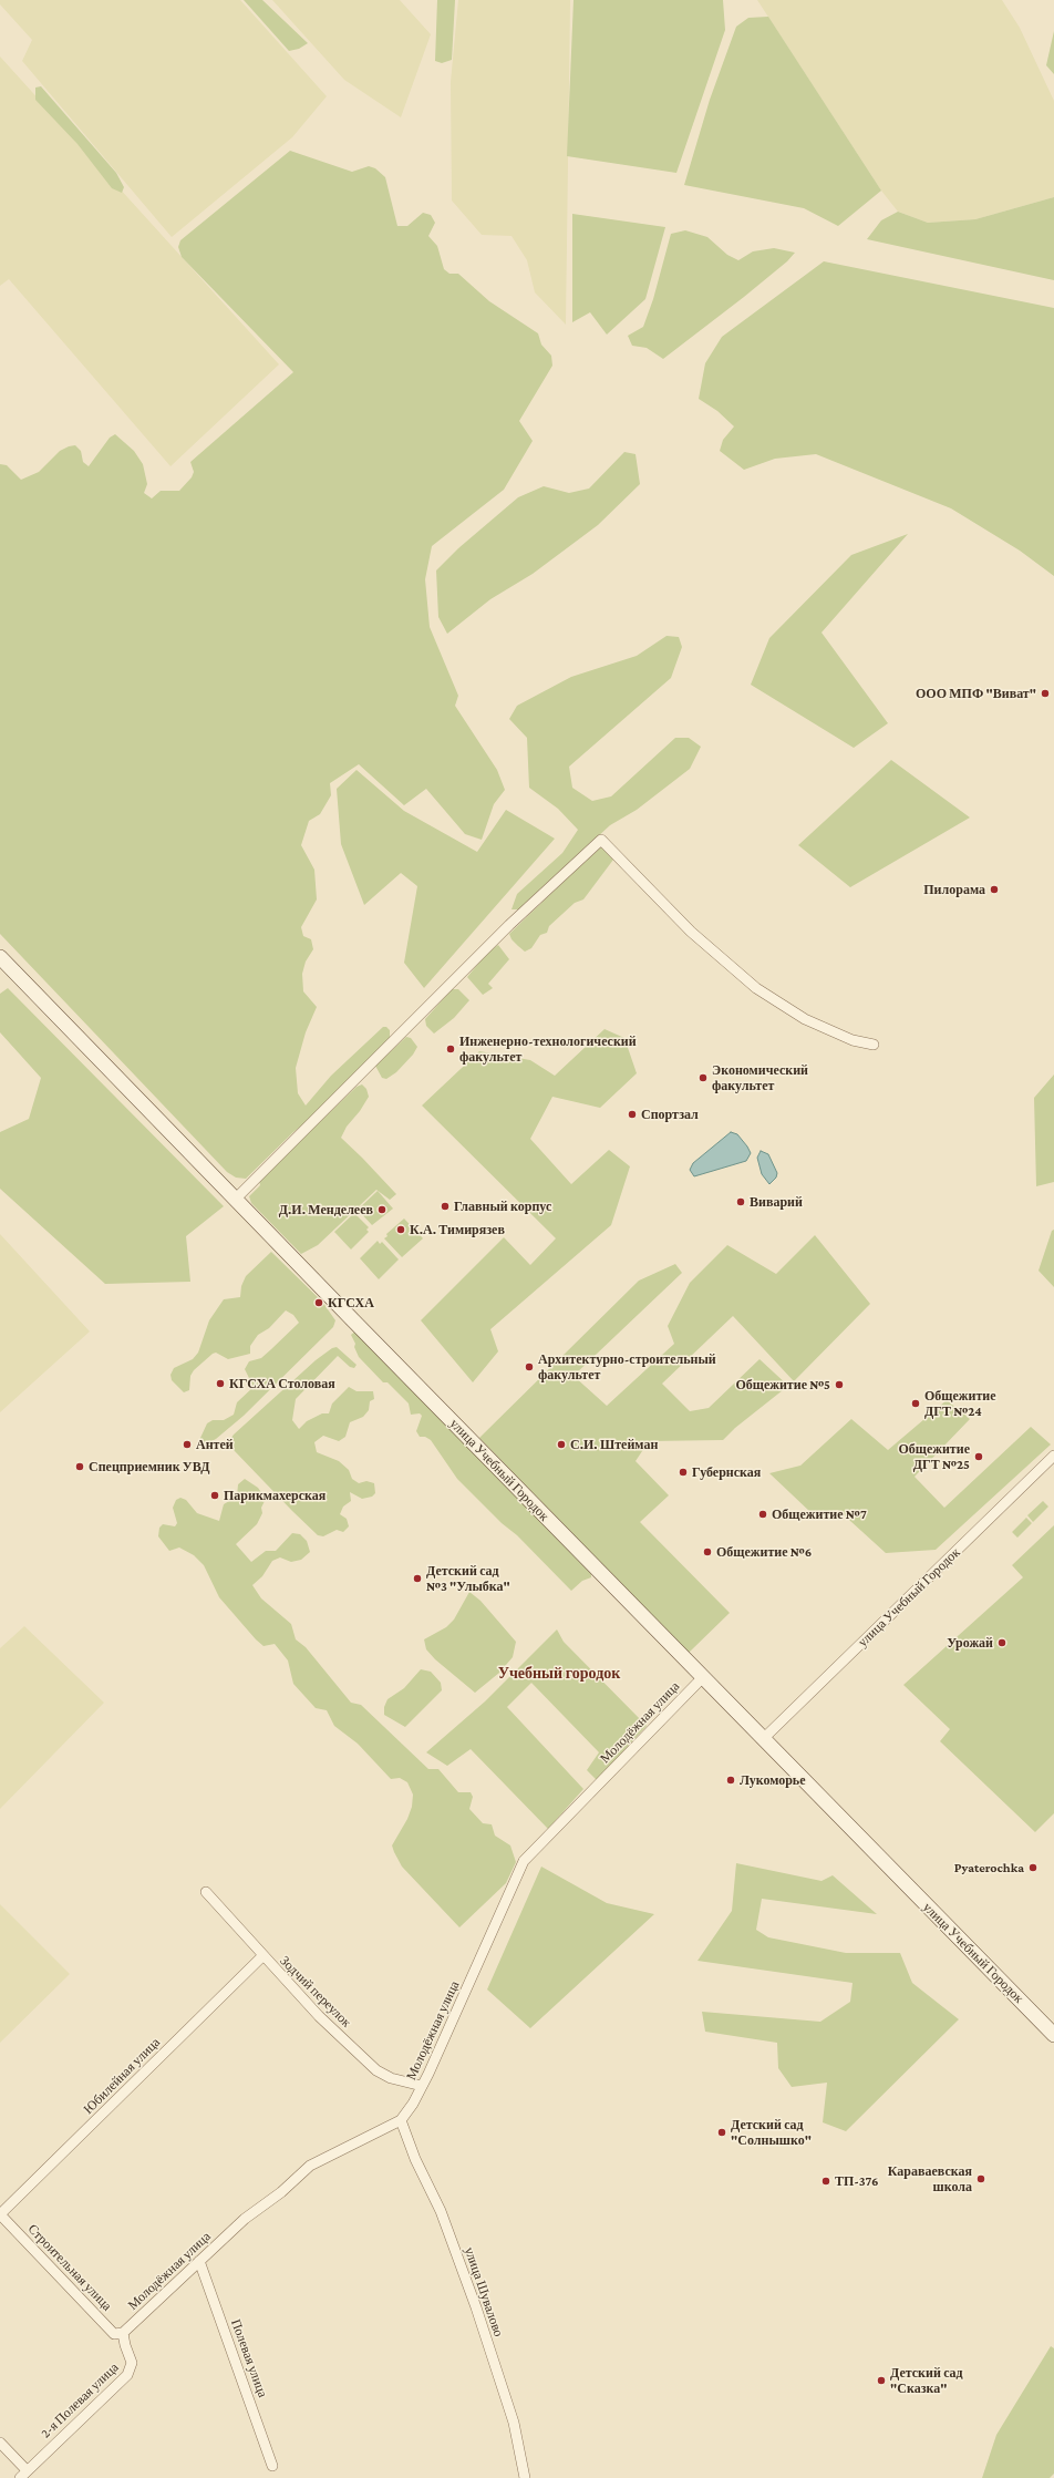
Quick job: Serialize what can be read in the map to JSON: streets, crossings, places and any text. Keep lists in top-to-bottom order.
{
  "streets": {
    "street": [
      "улица Учебный Городок",
      "Молодёжная улица",
      "Зодчий переулок",
      "Юбилейная улица",
      "Строительная улица",
      "улица Шувалово",
      "Полевая улица",
      "2-я Полевая улица"
    ]
  },
  "crossings": [
    ["улица Учебный Городок", "Молодёжная улица"],
    ["Молодёжная улица", "Зодчий переулок"],
    ["Молодёжная улица", "Строительная улица"],
    ["Молодёжная улица", "улица Шувалово"],
    ["Молодёжная улица", "Полевая улица"],
    ["Молодёжная улица", "2-я Полевая улица"],
    ["Зодчий переулок", "Юбилейная улица"],
    ["Юбилейная улица", "Строительная улица"],
    ["Строительная улица", "2-я Полевая улица"]
  ],
  "districts": ["Учебный городок"],
  "places": [
    "ООО МПФ \"Виват\"",
    "Пилорама",
    "Инженерно-технологический факультет",
    "Экономический факультет",
    "Спортзал",
    "Виварий",
    "Главный корпус",
    "Д.И. Менделеев",
    "К.А. Тимирязев",
    "КГСХА",
    "Архитектурно-строительный факультет",
    "КГСХА Столовая",
    "Общежитие №5",
    "Общежитие ДГТ №24",
    "Антей",
    "С.И. Штейман",
    "Общежитие ДГТ №25",
    "Спецприемник УВД",
    "Губернская",
    "Парикмахерская",
    "Общежитие №7",
    "Общежитие №6",
    "Детский сад №3 \"Улыбка\"",
    "Урожай",
    "Лукоморье",
    "Pyaterochka",
    "Детский сад \"Солнышко\"",
    "Караваевская школа",
    "ТП-376",
    "Детский сад \"Сказка\""
  ]
}
